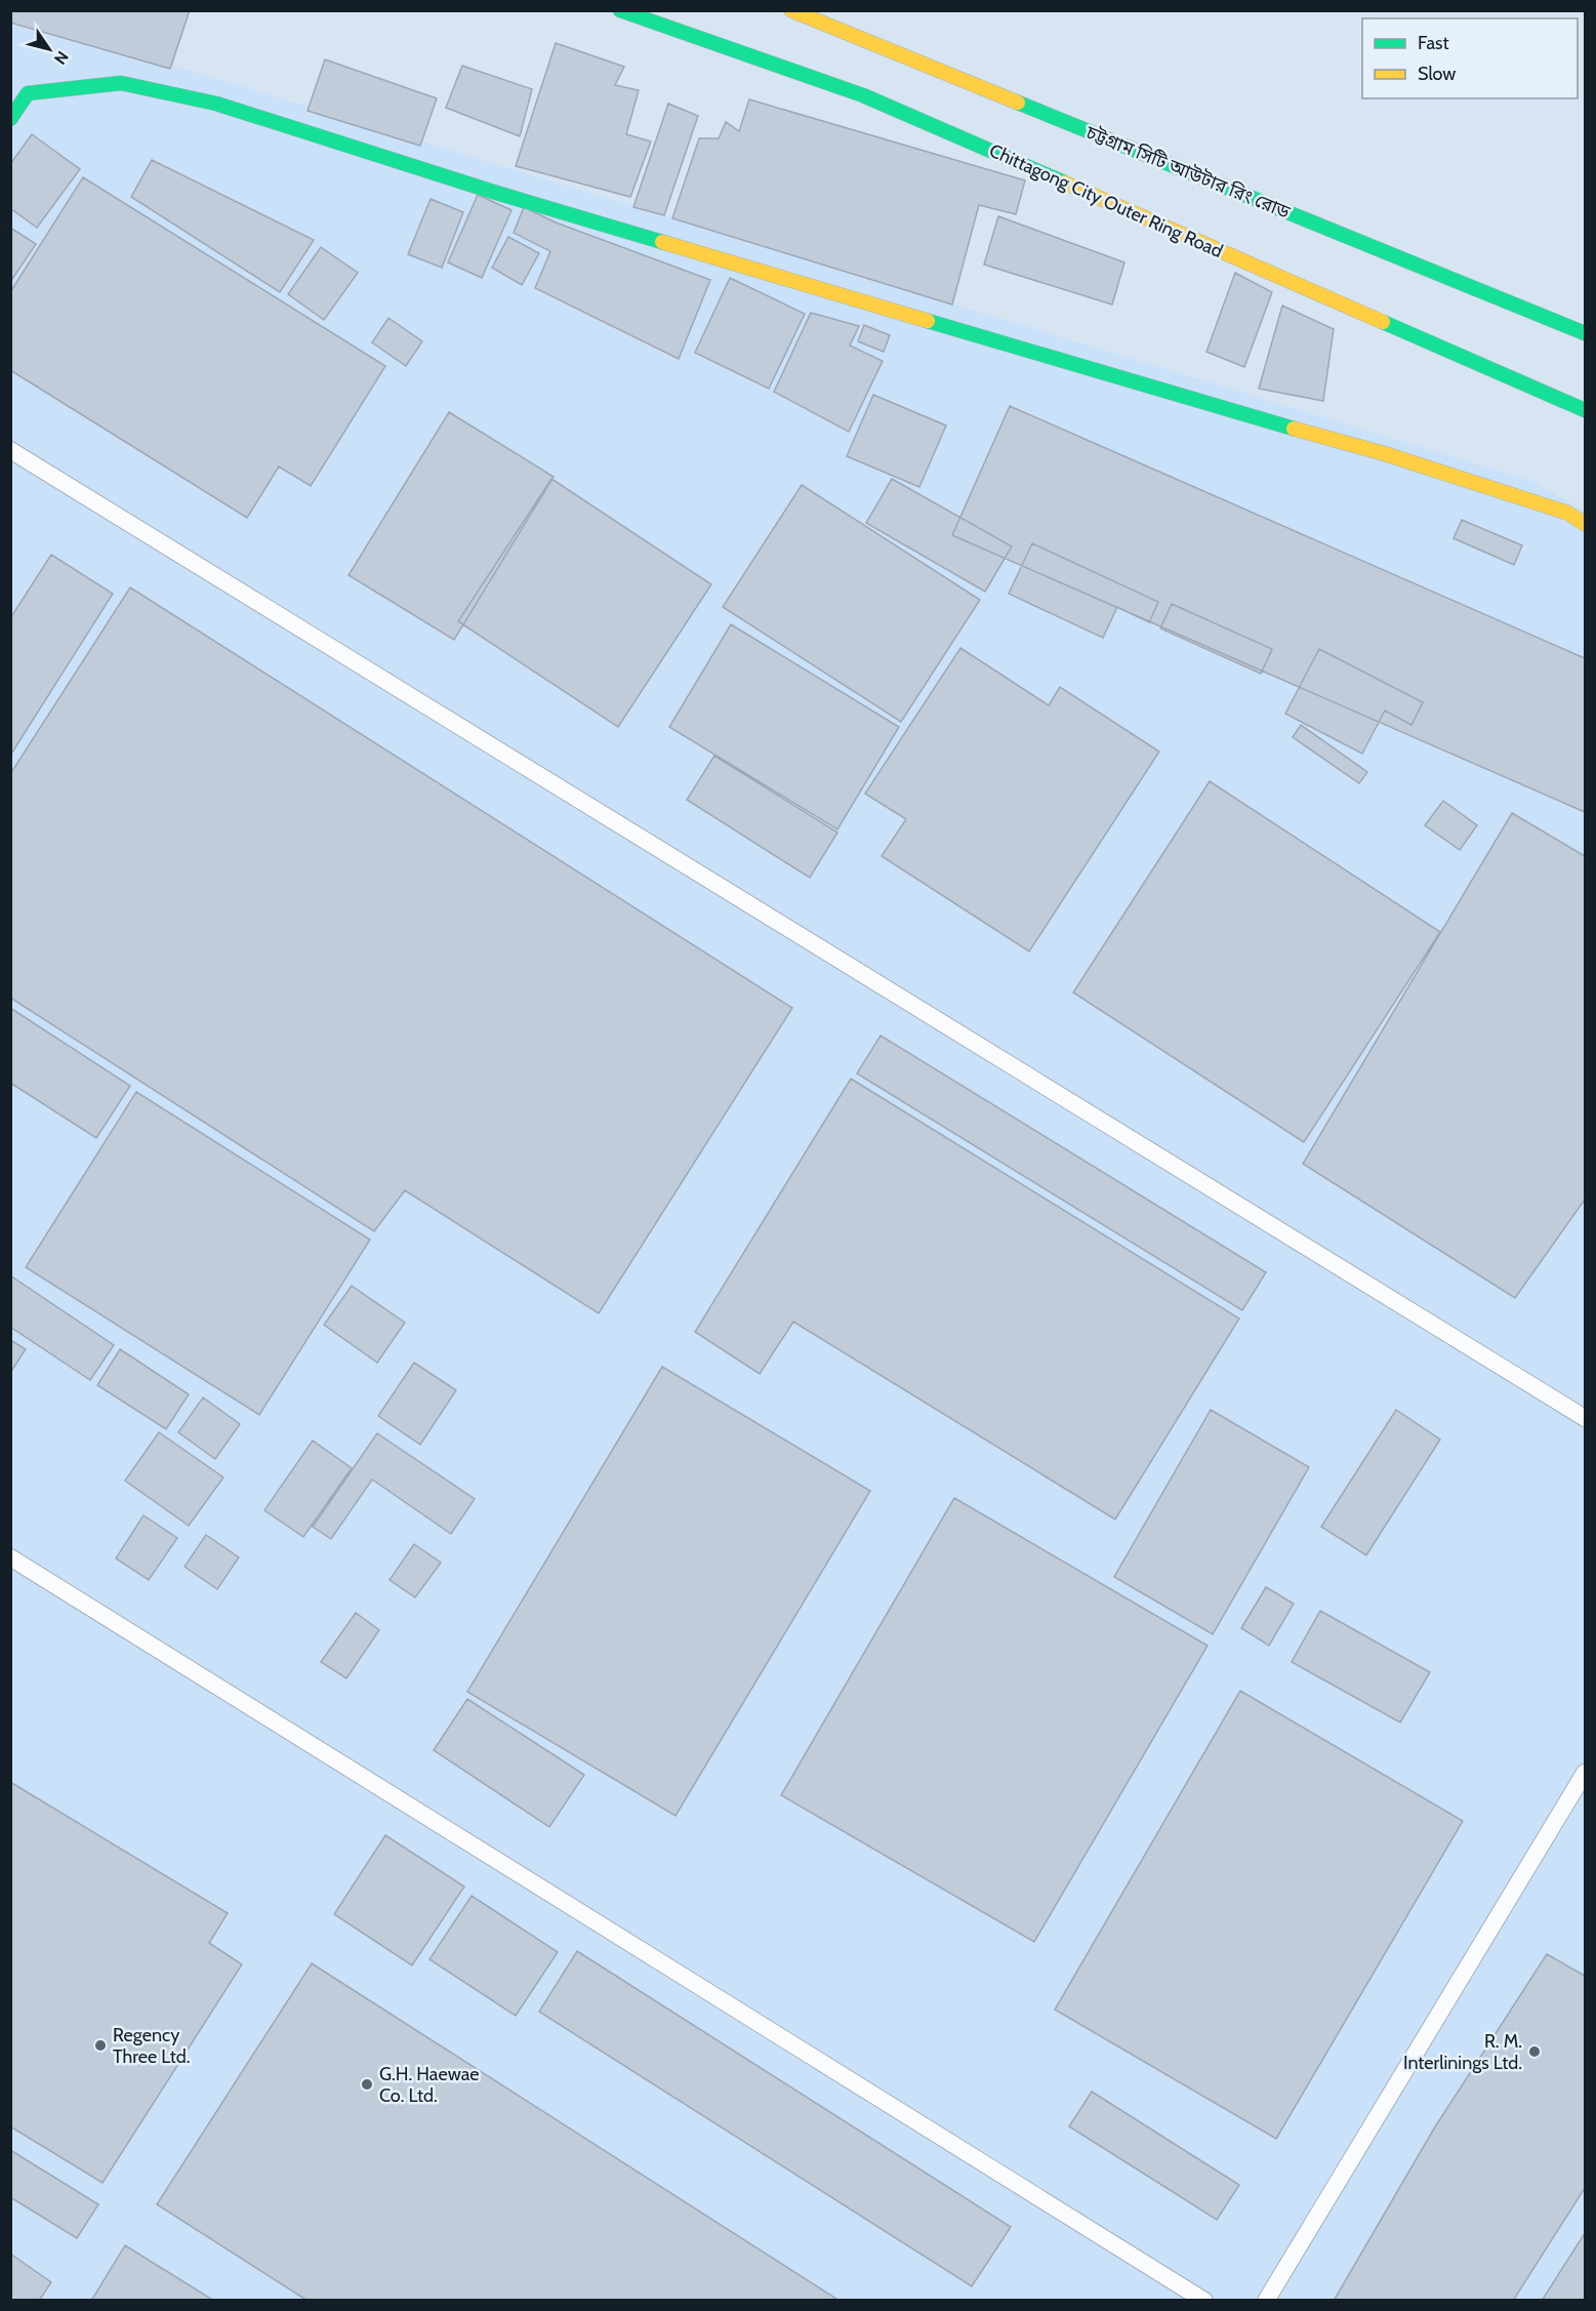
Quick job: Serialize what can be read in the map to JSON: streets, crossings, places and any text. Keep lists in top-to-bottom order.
{
  "streets": {
    "main road": ["চট্টগ্রাম সিটি আউটার রিং রোড", "Chittagong City Outer Ring Road"]
  },
  "places": ["Regency Three Ltd.", "R. M. Interlinings Ltd.", "G.H. Haewae Co. Ltd."],
  "legend": ["Fast", "Slow"],
  "north": "bottom right"
}
